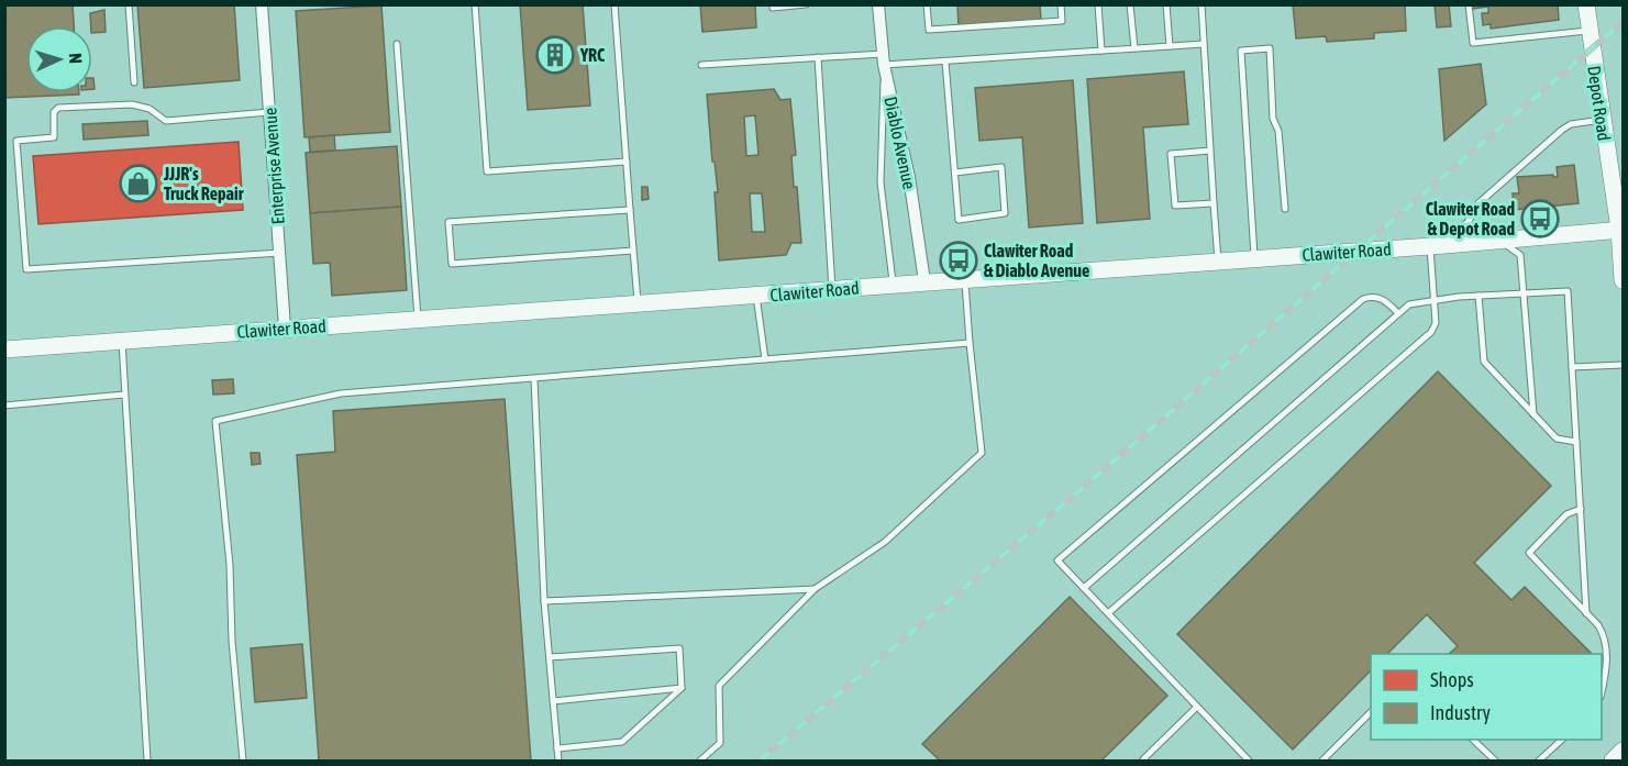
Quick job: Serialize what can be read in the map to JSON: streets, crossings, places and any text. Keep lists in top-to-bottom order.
{
  "streets": {
    "street": [
      "Depot Road",
      "Diablo Avenue",
      "Enterprise Avenue",
      "Clawiter Road"
    ]
  },
  "crossings": [
    ["Depot Road", "Clawiter Road"],
    ["Diablo Avenue", "Clawiter Road"],
    ["Enterprise Avenue", "Clawiter Road"]
  ],
  "places": {
    "building": ["YRC"],
    "shop": ["JJJR's Truck Repair"],
    "bus stop": ["Clawiter Road & Depot Road", "Clawiter Road & Diablo Avenue"]
  },
  "legend": ["Shops", "Industry"],
  "north": "right"
}
